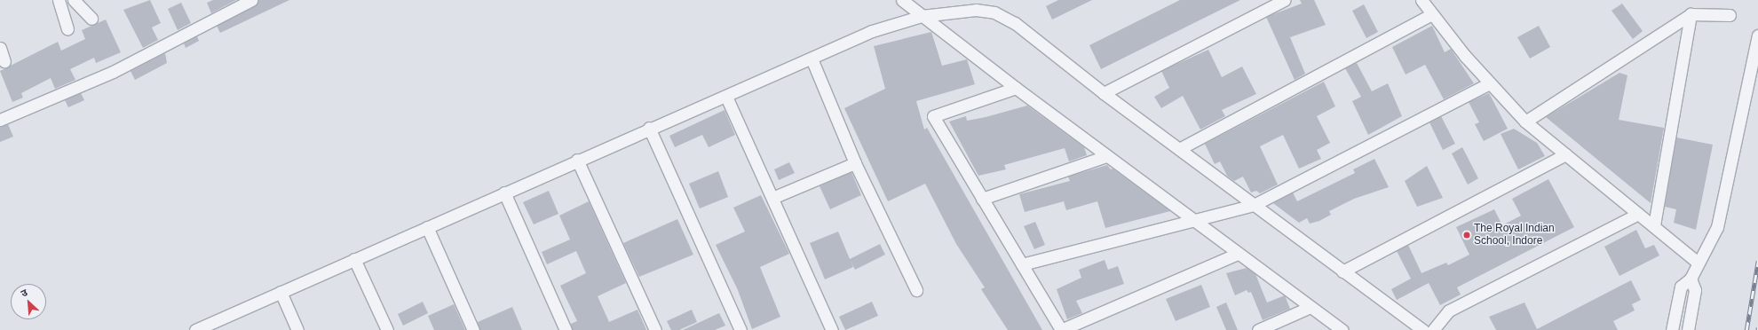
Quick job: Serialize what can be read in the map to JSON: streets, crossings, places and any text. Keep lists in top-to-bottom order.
{
  "places": ["The Royal Indian School, Indore"],
  "north": "top left"
}
